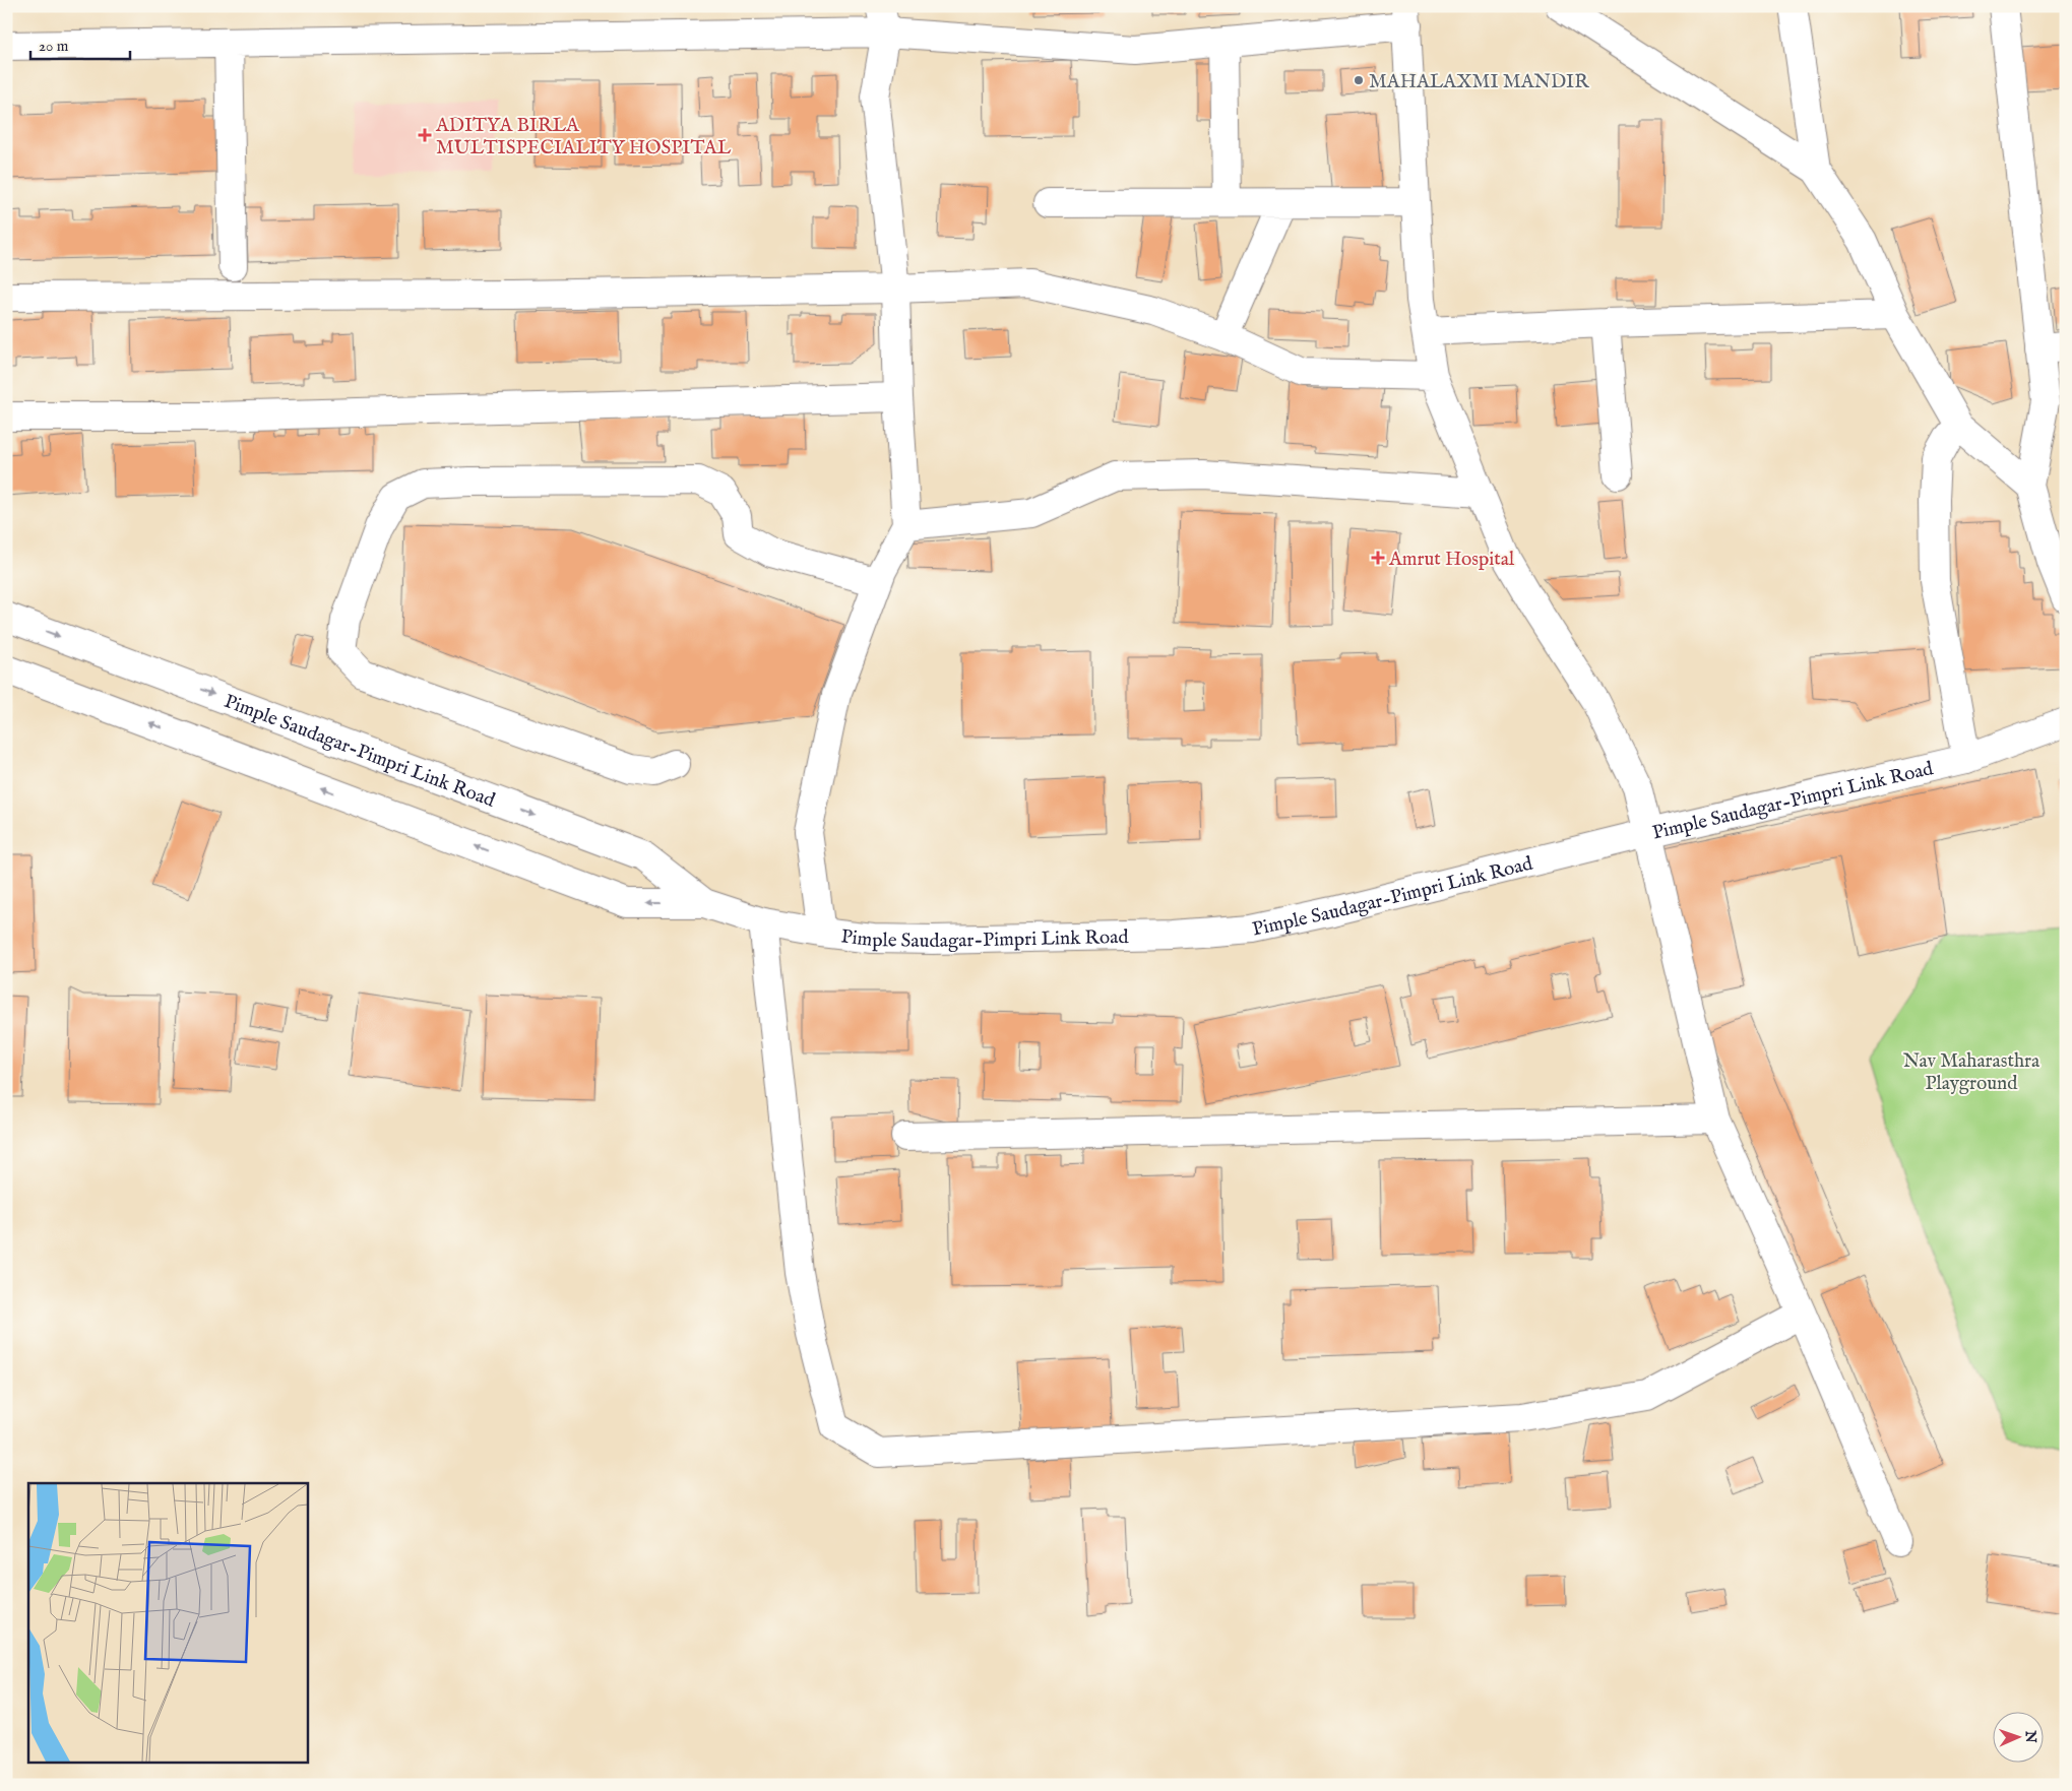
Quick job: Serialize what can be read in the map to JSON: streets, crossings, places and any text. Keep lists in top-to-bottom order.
{
  "streets": {
    "street": ["Pimple Saudagar-Pimpri Link Road"]
  },
  "parks": ["Nav Maharasthra Playground"],
  "places": {
    "other": ["MAHALAXMI MANDIR"],
    "health": ["ADITYA BIRLA MULTISPECIALITY HOSPITAL", "Amrut Hospital"]
  },
  "scale_bar": "20 m",
  "north": "right"
}
